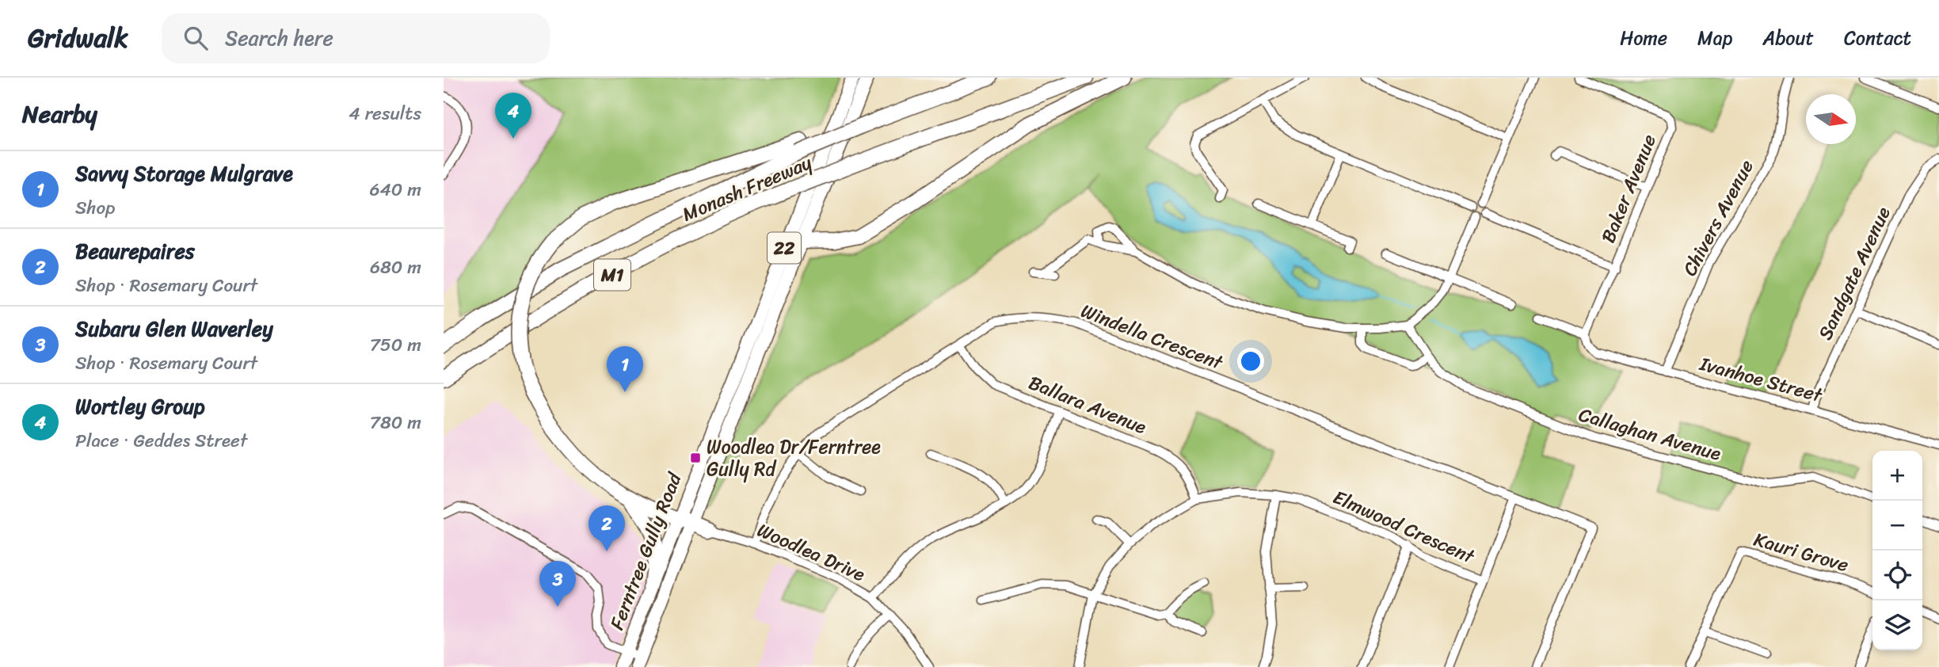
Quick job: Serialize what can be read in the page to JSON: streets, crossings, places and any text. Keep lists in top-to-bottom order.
{
  "streets": {
    "highway": ["Monash Freeway", "M1"],
    "main road": ["22", "Ferntree Gully Road"],
    "street": [
      "Baker Avenue",
      "Chivers Avenue",
      "Sandgate Avenue",
      "Windella Crescent",
      "Ivanhoe Street",
      "Ballara Avenue",
      "Callaghan Avenue",
      "Elmwood Crescent",
      "Woodlea Drive",
      "Kauri Grove"
    ]
  },
  "crossings": [
    ["Baker Avenue", "Ivanhoe Street"],
    ["Chivers Avenue", "Ivanhoe Street"],
    ["Sandgate Avenue", "Ivanhoe Street"],
    ["Windella Crescent", "Ballara Avenue"],
    ["Windella Crescent", "Woodlea Drive"],
    ["Ballara Avenue", "Elmwood Crescent"],
    ["Ferntree Gully Road", "Woodlea Drive"]
  ],
  "places": {
    "transit": ["Woodlea Dr/Ferntree Gully Rd"]
  },
  "north": "right",
  "page": {
    "header": "Gridwalk",
    "search": "Search here",
    "nav": [
      "Home",
      "Map",
      "About",
      "Contact"
    ],
    "heading": ["Nearby", "4 results"],
    "pins": [
      "4",
      "1",
      "2",
      "3"
    ],
    "list": [
      {
        "mark": "1",
        "name": "Savvy Storage Mulgrave",
        "note": "Shop",
        "value": "640 m"
      },
      {
        "mark": "2",
        "name": "Beaurepaires",
        "note": "Shop · Rosemary Court",
        "value": "680 m"
      },
      {
        "mark": "3",
        "name": "Subaru Glen Waverley",
        "note": "Shop · Rosemary Court",
        "value": "750 m"
      },
      {
        "mark": "4",
        "name": "Wortley Group",
        "note": "Place · Geddes Street",
        "value": "780 m"
      }
    ],
    "map_buttons": ["+", "−"]
  }
}
